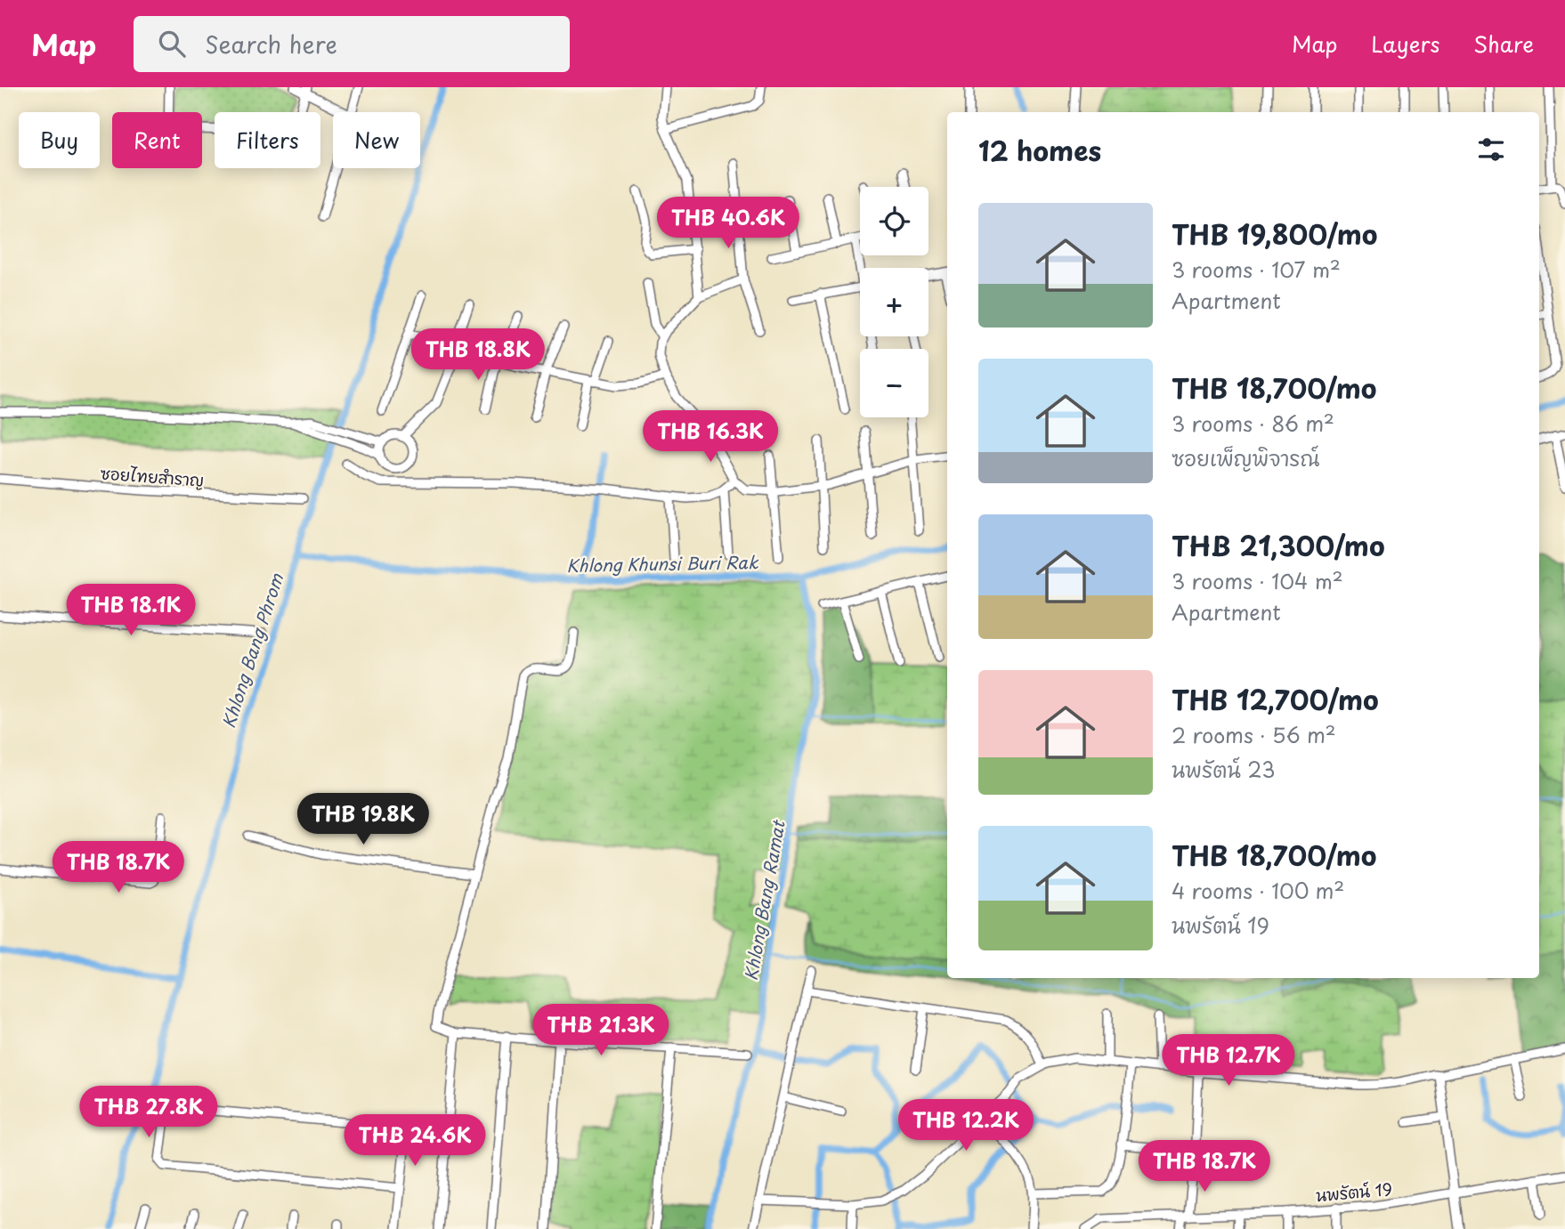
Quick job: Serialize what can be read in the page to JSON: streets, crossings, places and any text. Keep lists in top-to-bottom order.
{
  "streets": {
    "street": ["ซอยไทยสำราญ", "นพรัตน์ 19"]
  },
  "water": ["Khlong Khunsi Buri Rak", "Khlong Bang Phrom", "Khlong Bang Ramat"],
  "page": {
    "header": "Map",
    "search": "Search here",
    "nav": ["Map", "Layers", "Share"],
    "chip": [
      "Buy",
      "Rent",
      "Filters",
      "New"
    ],
    "heading": "12 homes",
    "map_buttons": ["+", "−"],
    "list": [
      {
        "name": "THB 19,800/mo",
        "note": "3 rooms · 107 m² · Apartment"
      },
      {
        "name": "THB 18,700/mo",
        "note": "3 rooms · 86 m² · ซอยเพ็ญพิจารณ์"
      },
      {
        "name": "THB 21,300/mo",
        "note": "3 rooms · 104 m² · Apartment"
      },
      {
        "name": "THB 12,700/mo",
        "note": "2 rooms · 56 m² · นพรัตน์ 23"
      },
      {
        "name": "THB 18,700/mo",
        "note": "4 rooms · 100 m² · นพรัตน์ 19"
      }
    ],
    "price": [
      "THB 40.6K",
      "THB 18.8K",
      "THB 16.3K",
      "THB 18.1K",
      "THB 19.8K",
      "THB 18.7K",
      "THB 21.3K",
      "THB 12.7K",
      "THB 27.8K",
      "THB 12.2K",
      "THB 24.6K",
      "THB 18.7K"
    ]
  }
}
